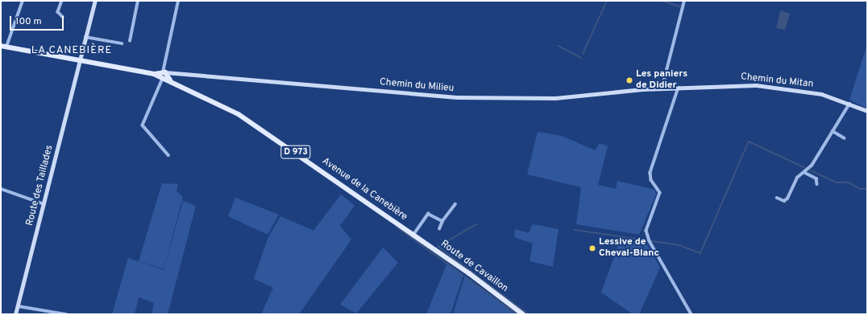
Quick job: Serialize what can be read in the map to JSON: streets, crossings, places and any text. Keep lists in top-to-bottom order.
{
  "streets": {
    "main road": ["D 973", "Avenue de la Canebière", "Route de Cavaillon"],
    "street": ["Chemin du Mitan", "Chemin du Milieu", "Route des Taillades"]
  },
  "crossings": [
    ["Chemin du Mitan", "Chemin du Milieu"],
    ["Chemin du Milieu", "Avenue de la Canebière"],
    ["Avenue de la Canebière", "Route de Cavaillon"]
  ],
  "districts": ["LA CANEBIÈRE"],
  "places": ["Les paniers de Didier", "Lessive de Cheval-Blanc"],
  "scale_bar": "100 m"
}
